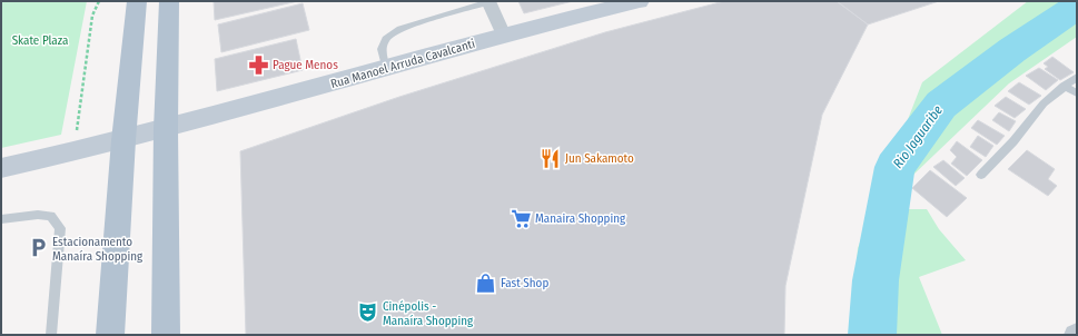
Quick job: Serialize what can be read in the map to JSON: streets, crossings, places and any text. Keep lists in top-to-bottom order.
{
  "streets": {
    "main road": ["Rua Manoel Arruda Cavalcanti"]
  },
  "water": ["Rio Jaguaribe"],
  "parks": ["Skate Plaza"],
  "places": {
    "pharmacy": ["Pague Menos"],
    "restaurant": ["Jun Sakamoto"],
    "supermarket": ["Manaira Shopping"],
    "parking": ["Estacionamento Manaíra Shopping"],
    "shop": ["Fast Shop"],
    "theatre": ["Cinépolis - Manaíra Shopping"]
  }
}
